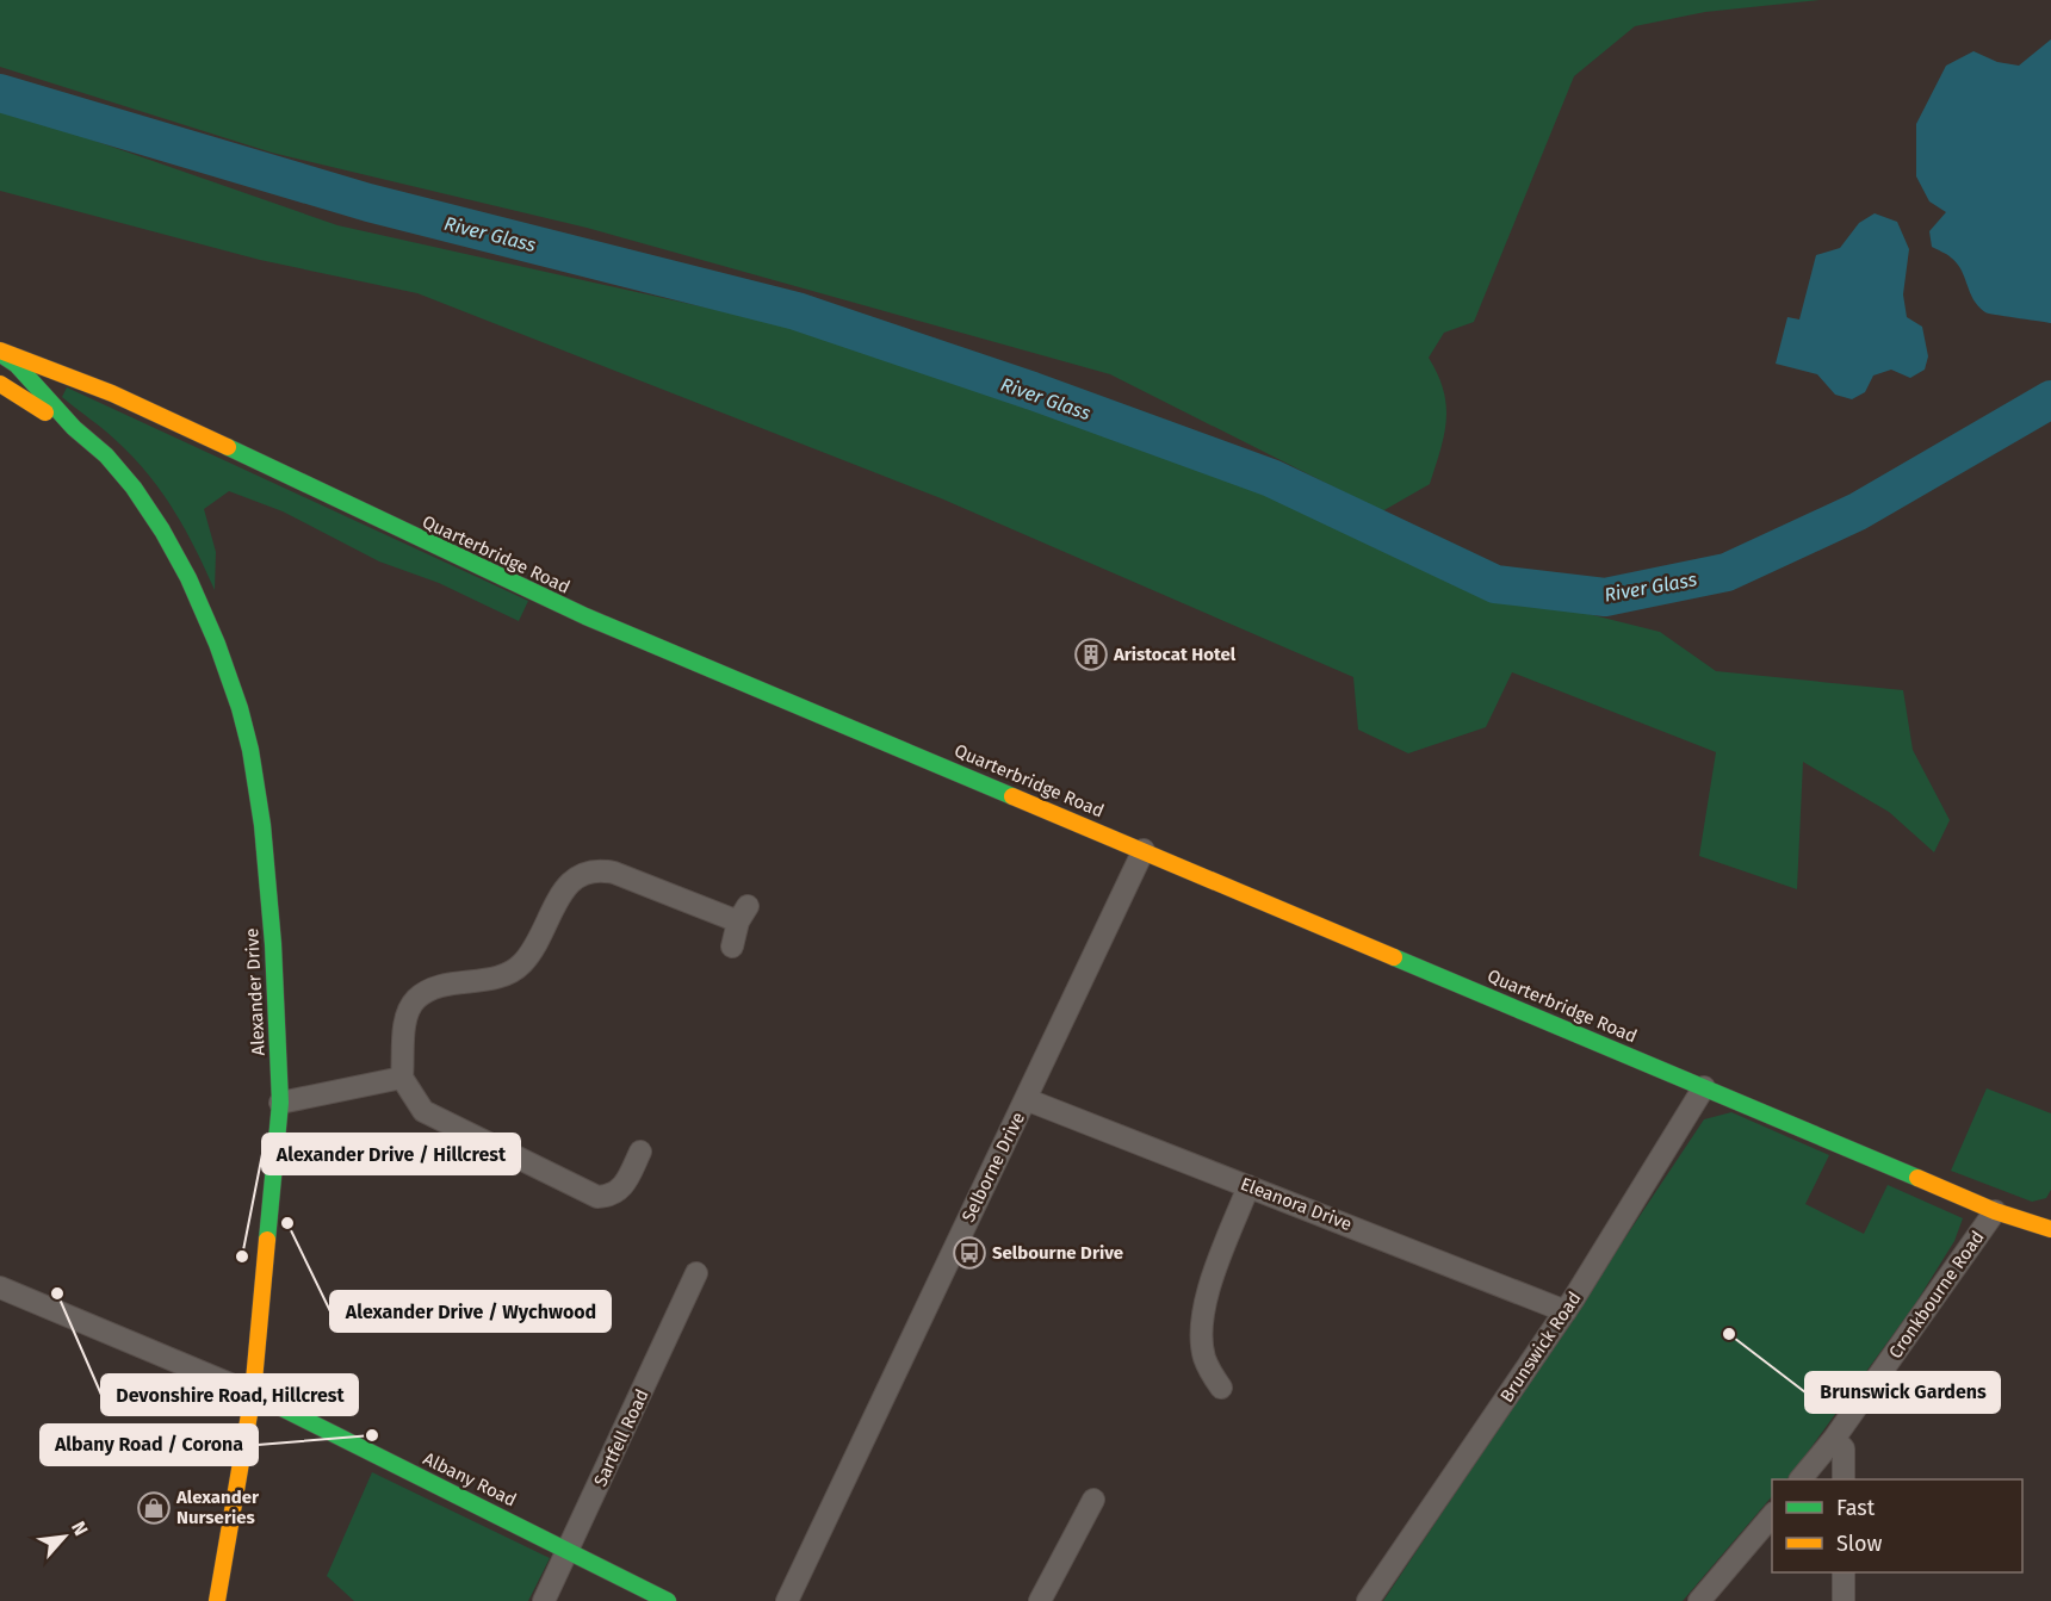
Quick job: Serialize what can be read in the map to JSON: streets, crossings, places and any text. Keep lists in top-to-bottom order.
{
  "streets": {
    "main road": ["Quarterbridge Road", "Alexander Drive", "Albany Road"],
    "street": [
      "Selborne Drive",
      "Eleanora Drive",
      "Cronkbourne Road",
      "Brunswick Road",
      "Sartfell Road"
    ]
  },
  "crossings": [
    ["Quarterbridge Road", "Alexander Drive"],
    ["Quarterbridge Road", "Selborne Drive"],
    ["Quarterbridge Road", "Cronkbourne Road"],
    ["Quarterbridge Road", "Brunswick Road"],
    ["Alexander Drive", "Albany Road"],
    ["Selborne Drive", "Eleanora Drive"],
    ["Eleanora Drive", "Brunswick Road"],
    ["Sartfell Road", "Albany Road"]
  ],
  "water": ["River Glass"],
  "places": {
    "building": ["Aristocat Hotel"],
    "other": [
      "Alexander Drive / Wychwood",
      "Alexander Drive / Hillcrest",
      "Devonshire Road, Hillcrest",
      "Brunswick Gardens",
      "Albany Road / Corona"
    ],
    "bus stop": ["Selbourne Drive"],
    "shop": ["Alexander Nurseries"]
  },
  "legend": ["Fast", "Slow"],
  "north": "top right"
}
